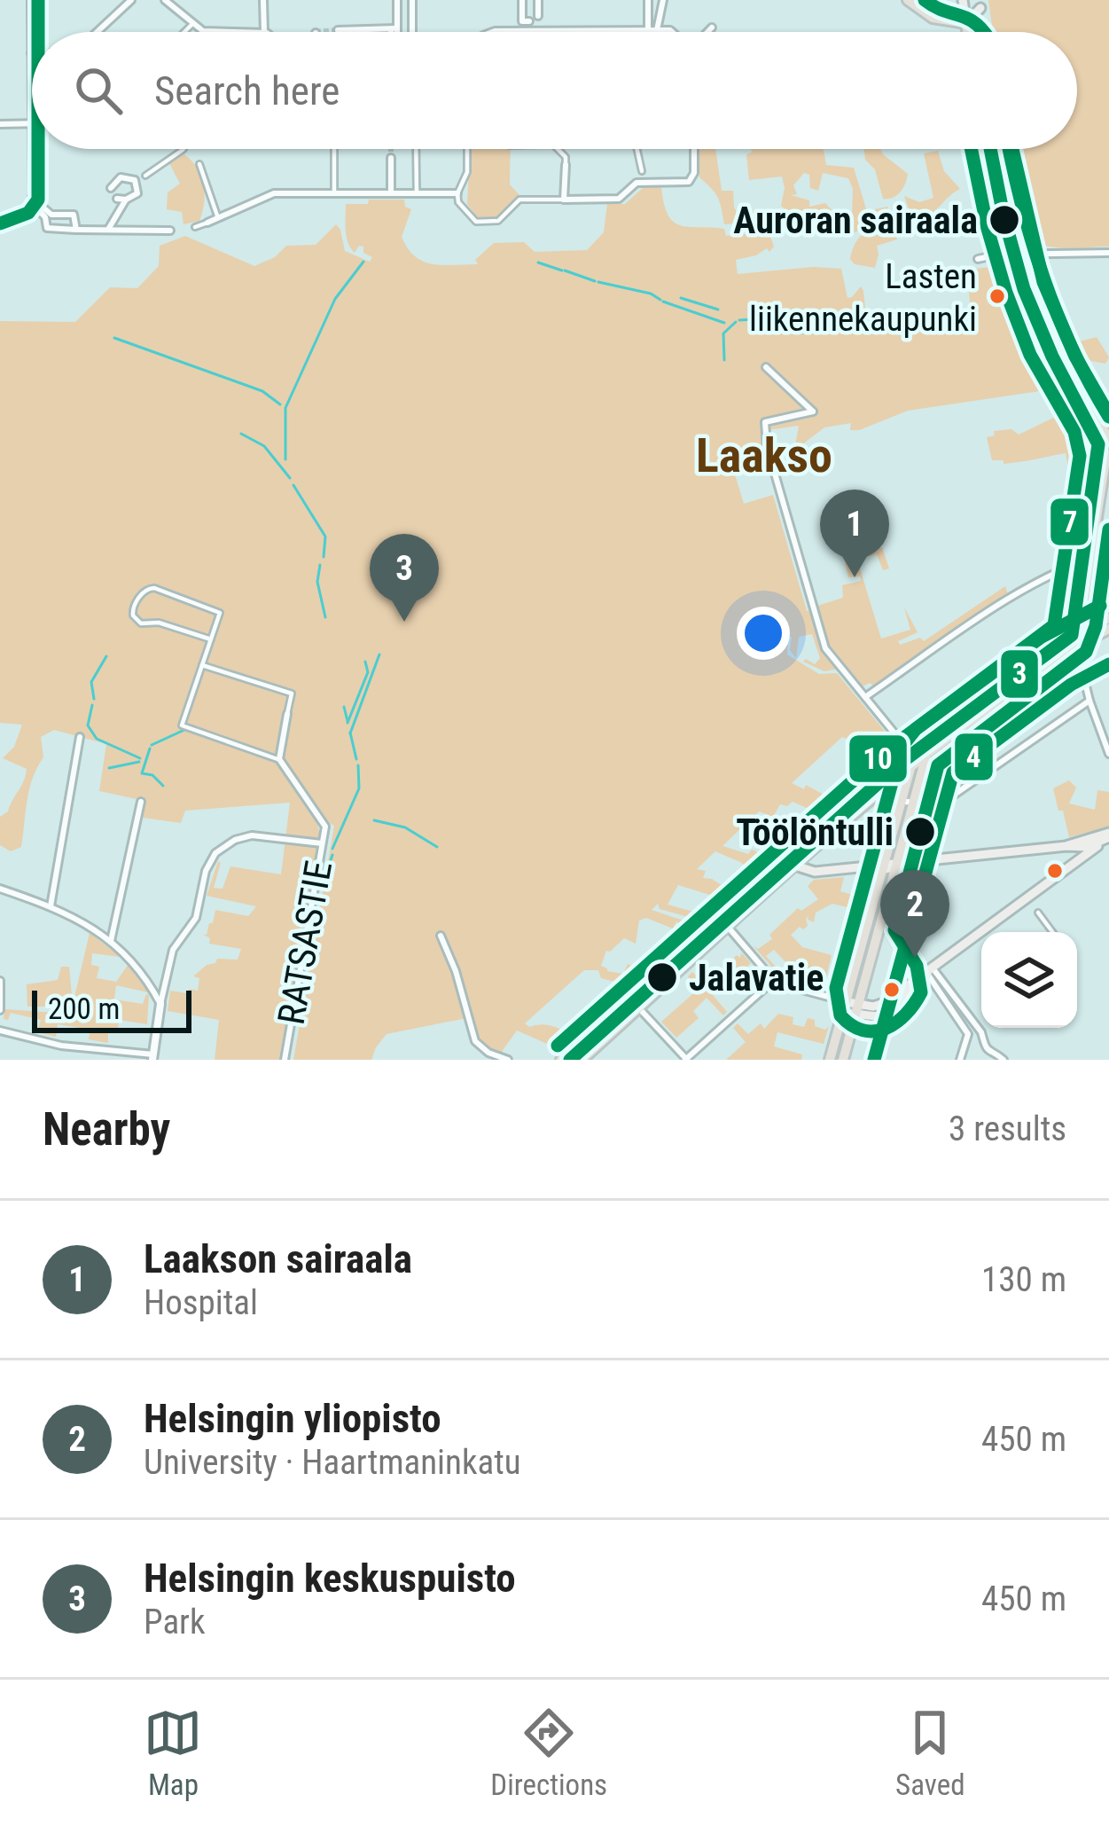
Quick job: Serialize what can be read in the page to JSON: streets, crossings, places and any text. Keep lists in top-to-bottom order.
{
  "streets": {
    "street": ["RATSASTIE"]
  },
  "districts": ["Laakso"],
  "places": [
    "Auroran sairaala",
    "Lasten liikennekaupunki",
    "Töölöntulli",
    "Jalavatie"
  ],
  "lines": [
    "transit line 2",
    "tram line 3",
    "transit line 7",
    "transit line 10",
    "transit line 4"
  ],
  "scale_bar": "200 m",
  "page": {
    "search": "Search here",
    "pins": ["1", "3", "2"],
    "scale": "200 m",
    "heading": ["Nearby", "3 results"],
    "list": [
      {
        "mark": "1",
        "name": "Laakson sairaala",
        "note": "Hospital",
        "value": "130 m"
      },
      {
        "mark": "2",
        "name": "Helsingin yliopisto",
        "note": "University · Haartmaninkatu",
        "value": "450 m"
      },
      {
        "mark": "3",
        "name": "Helsingin keskuspuisto",
        "note": "Park",
        "value": "450 m"
      }
    ],
    "nav": ["Map", "Directions", "Saved"]
  }
}
